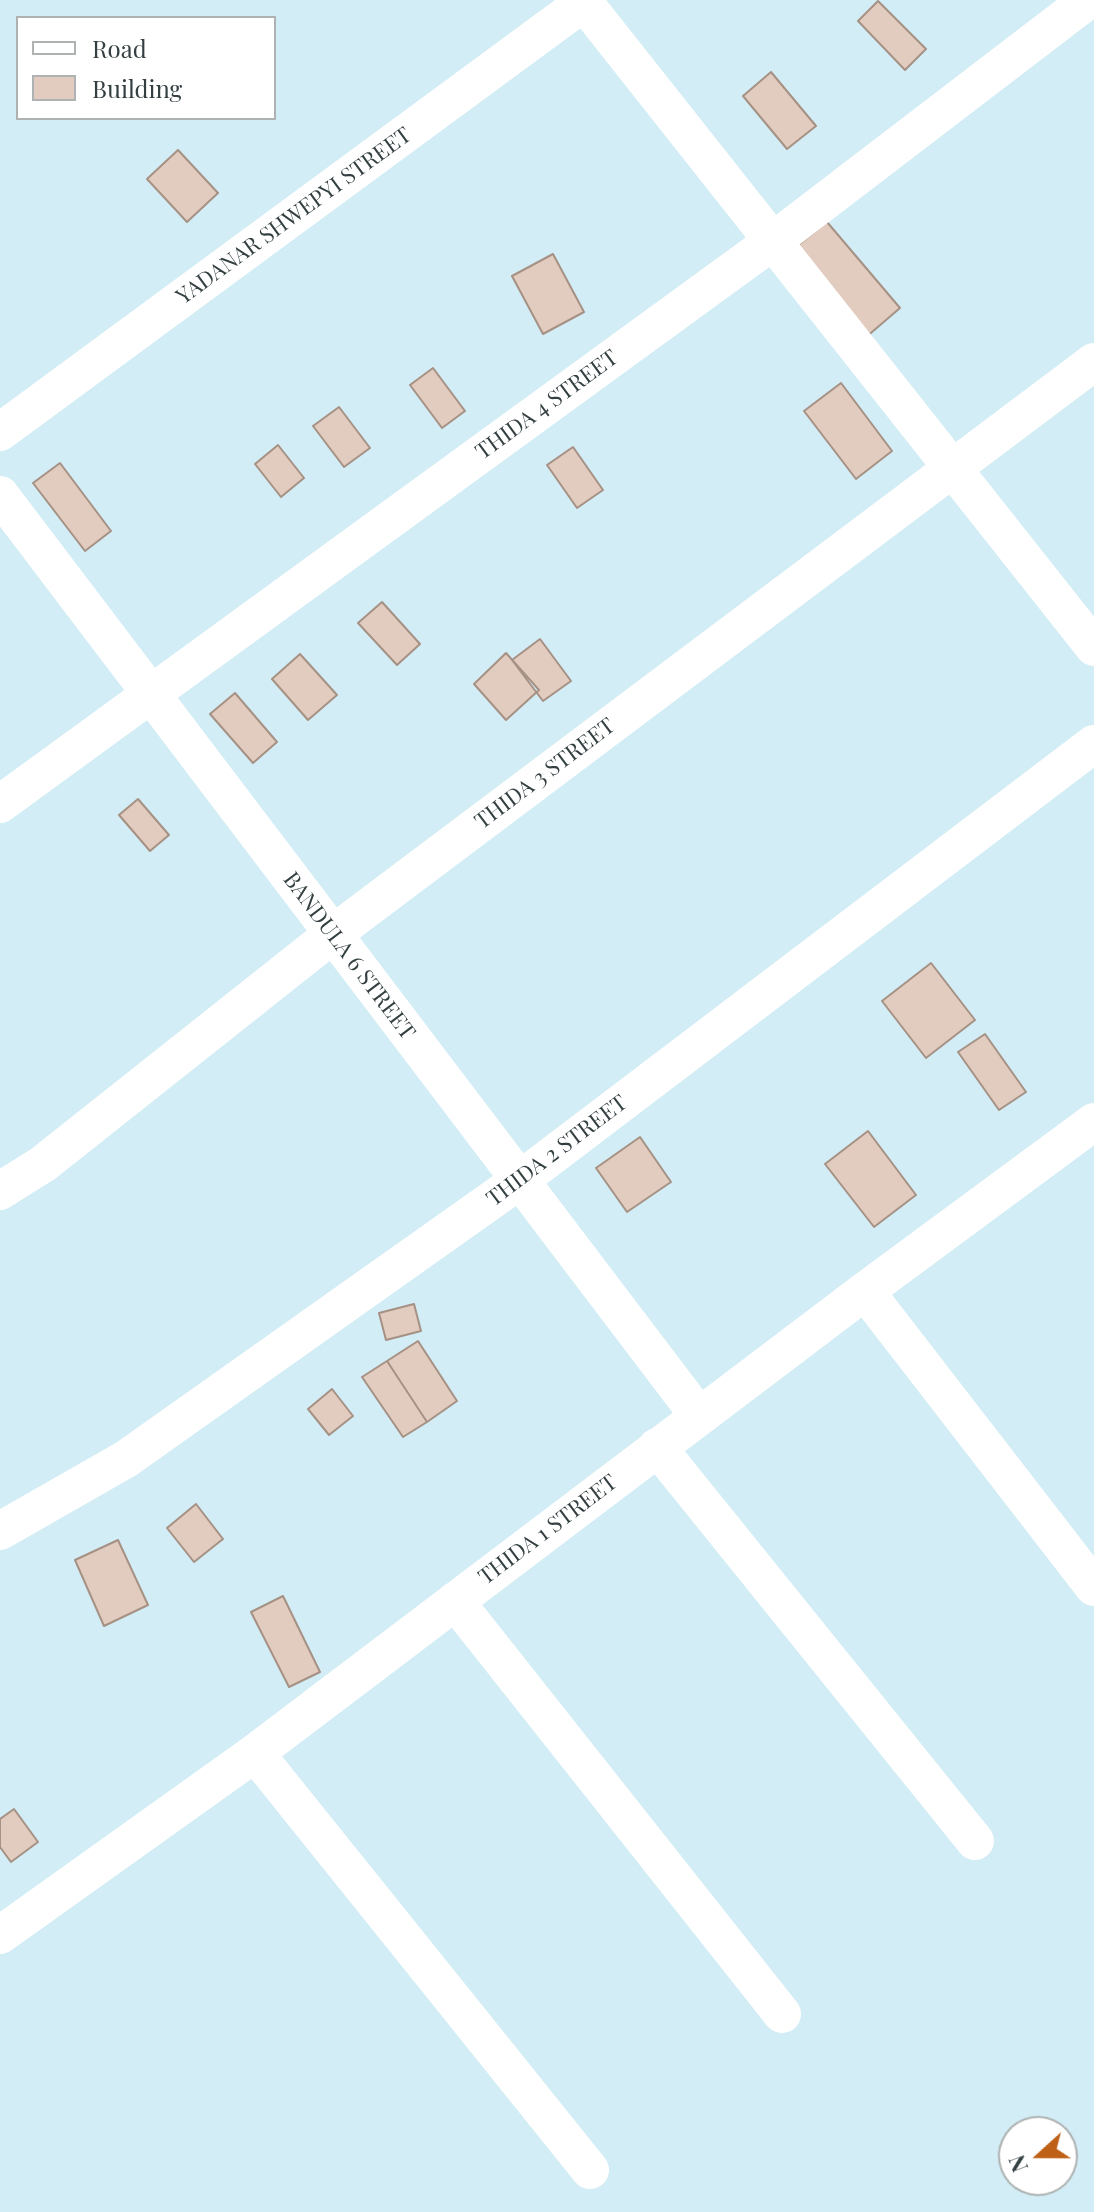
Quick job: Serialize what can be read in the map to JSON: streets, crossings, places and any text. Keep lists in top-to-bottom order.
{
  "streets": {
    "street": [
      "YADANAR SHWEPYI STREET",
      "THIDA 4 STREET",
      "THIDA 3 STREET",
      "BANDULA 6 STREET",
      "THIDA 2 STREET",
      "THIDA 1 STREET"
    ]
  },
  "crossings": [
    ["THIDA 4 STREET", "BANDULA 6 STREET"],
    ["THIDA 3 STREET", "BANDULA 6 STREET"],
    ["BANDULA 6 STREET", "THIDA 2 STREET"],
    ["BANDULA 6 STREET", "THIDA 1 STREET"]
  ],
  "legend": ["Road", "Building"],
  "north": "left"
}
